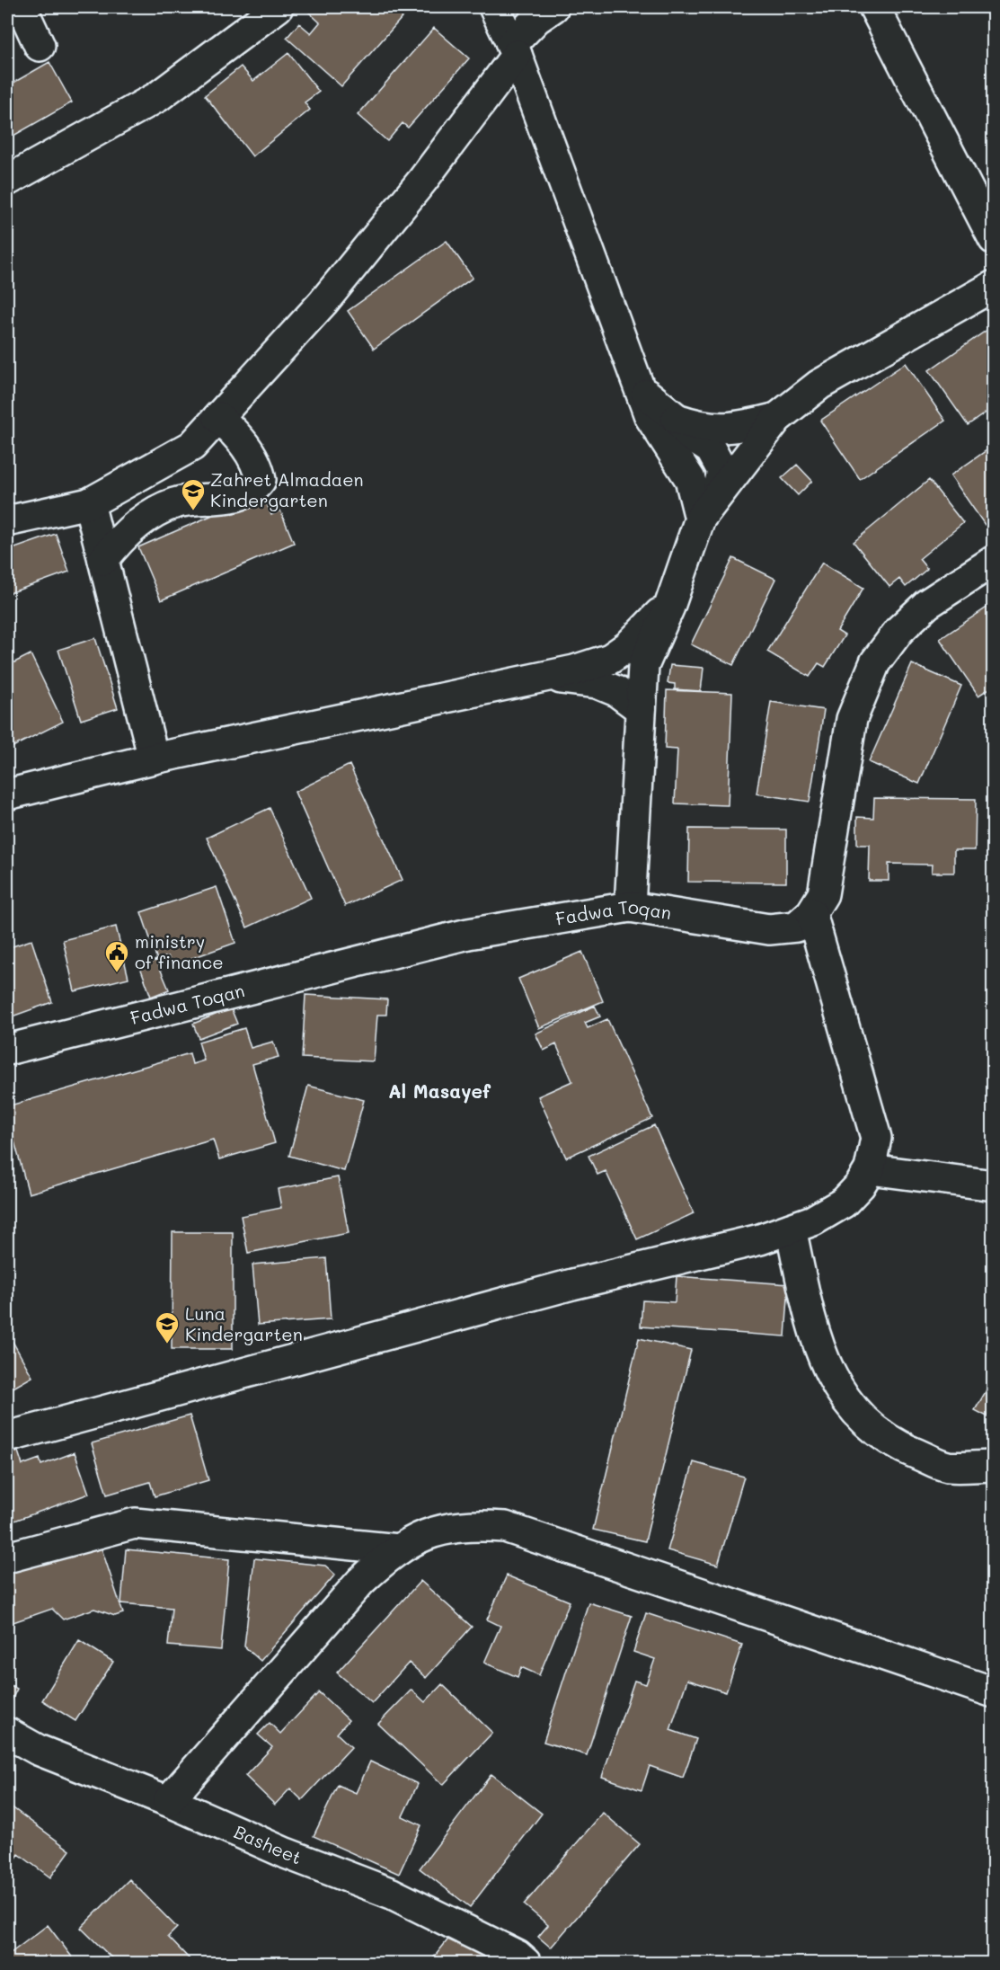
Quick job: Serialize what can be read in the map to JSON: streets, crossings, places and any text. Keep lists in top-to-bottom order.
{
  "streets": {
    "street": ["Fadwa Toqan", "Basheet"]
  },
  "districts": ["Al Masayef"],
  "places": {
    "school or university": ["Zahret Almadaen Kindergarten", "Luna Kindergarten"],
    "public building": ["ministry of finance"]
  }
}
